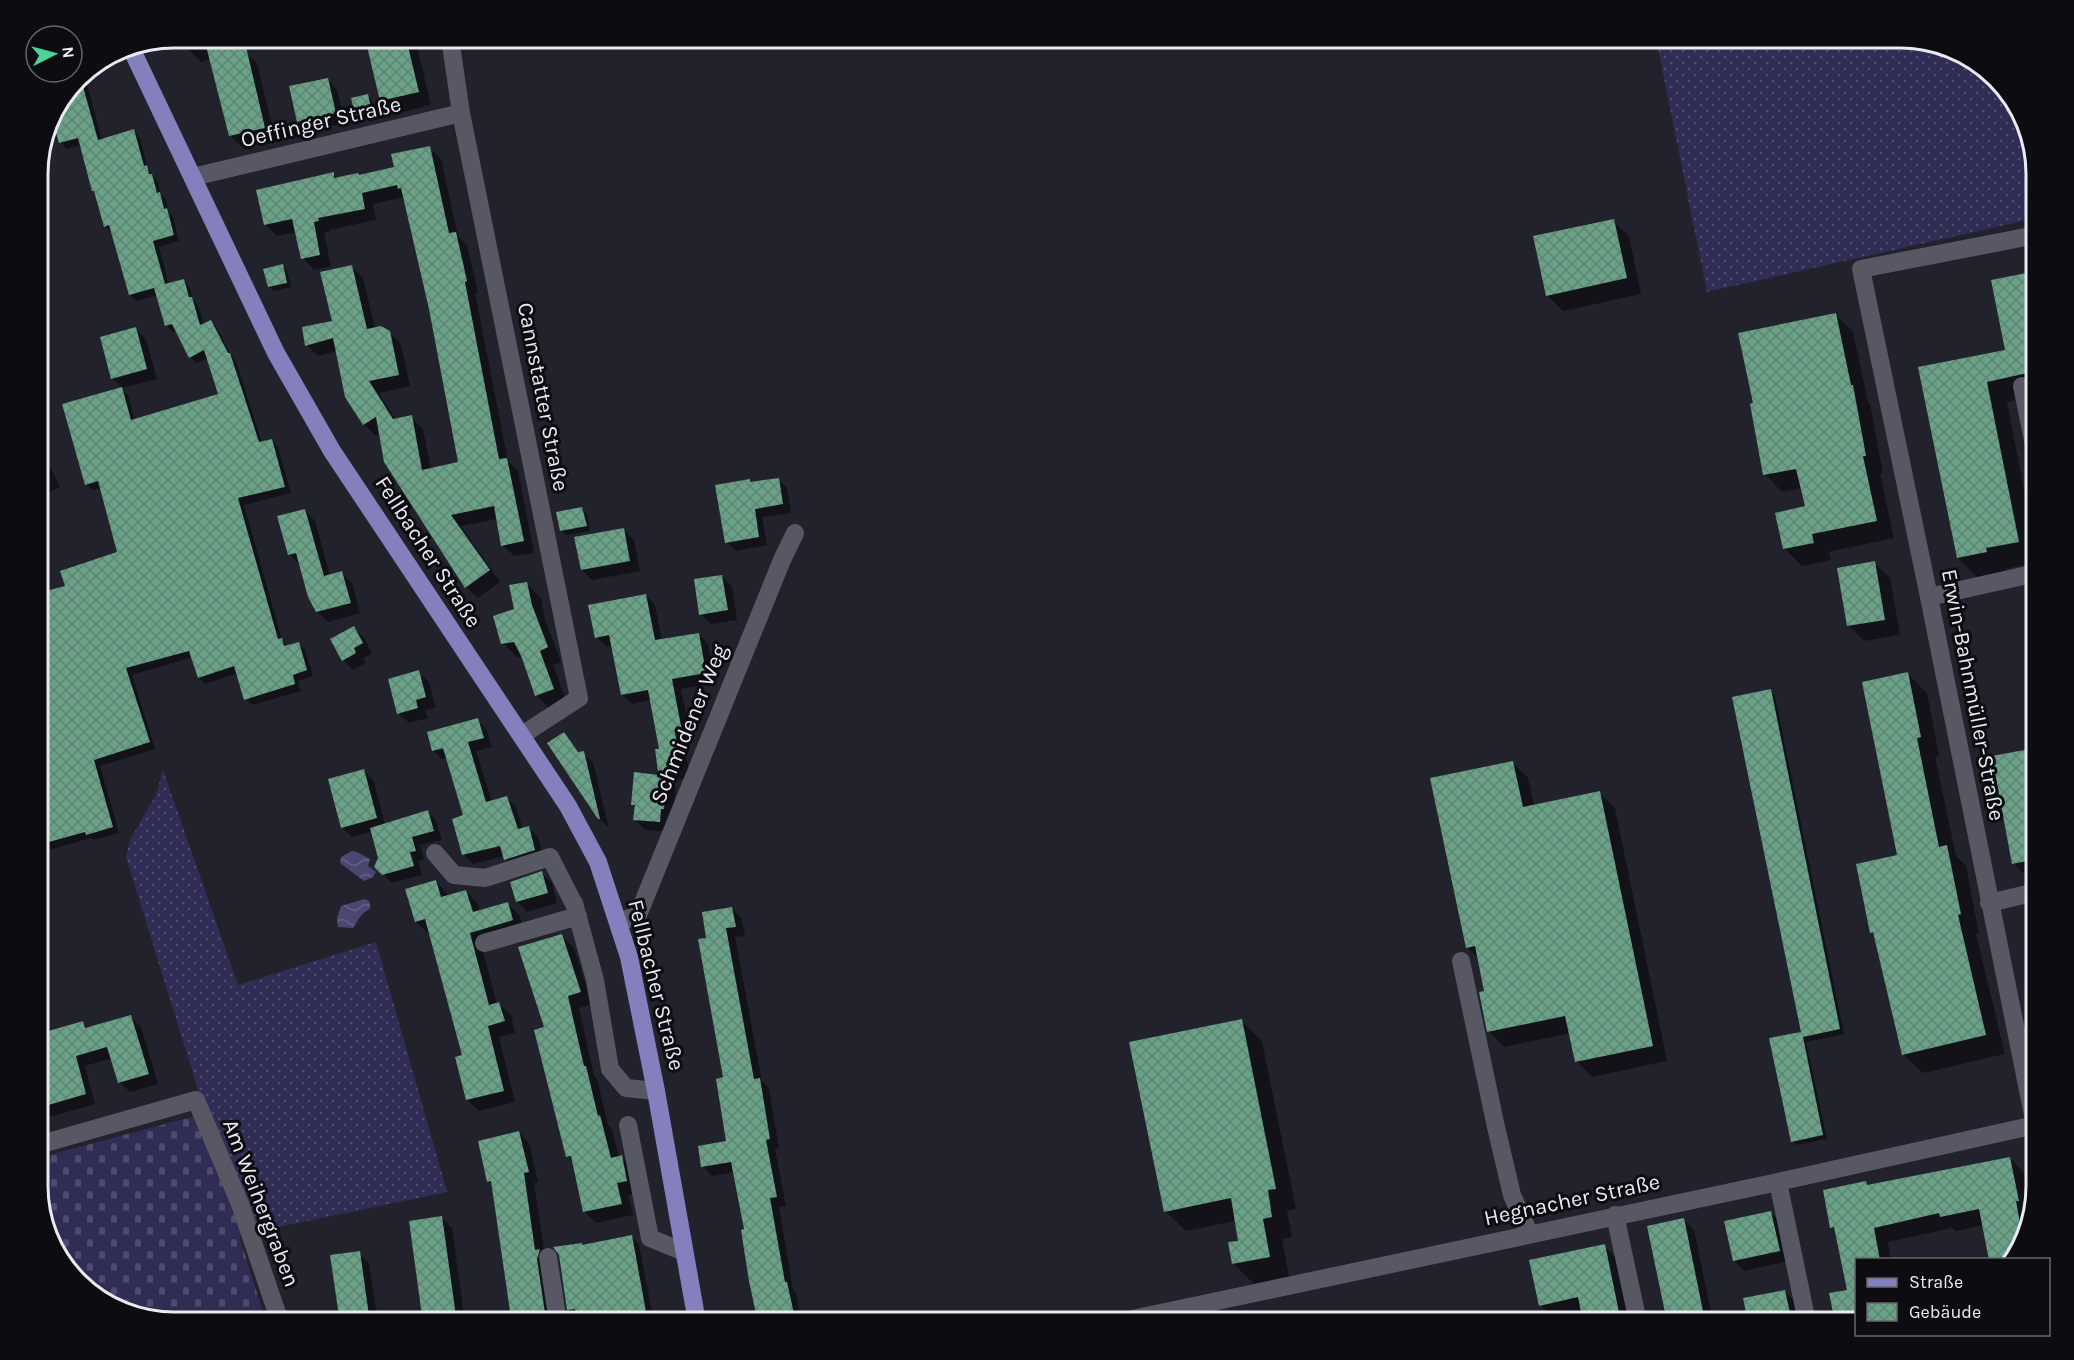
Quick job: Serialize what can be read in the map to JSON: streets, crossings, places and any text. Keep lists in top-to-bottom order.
{
  "streets": {
    "main road": ["Fellbacher Straße"],
    "street": [
      "Oeffinger Straße",
      "Cannstatter Straße",
      "Erwin-Bahnmüller-Straße",
      "Schmidener Weg",
      "Hegnacher Straße",
      "Am Weihergraben"
    ]
  },
  "crossings": [
    ["Oeffinger Straße", "Cannstatter Straße"],
    ["Oeffinger Straße", "Fellbacher Straße"],
    ["Cannstatter Straße", "Fellbacher Straße"],
    ["Fellbacher Straße", "Schmidener Weg"]
  ],
  "legend": ["Straße", "Gebäude"],
  "north": "right"
}
